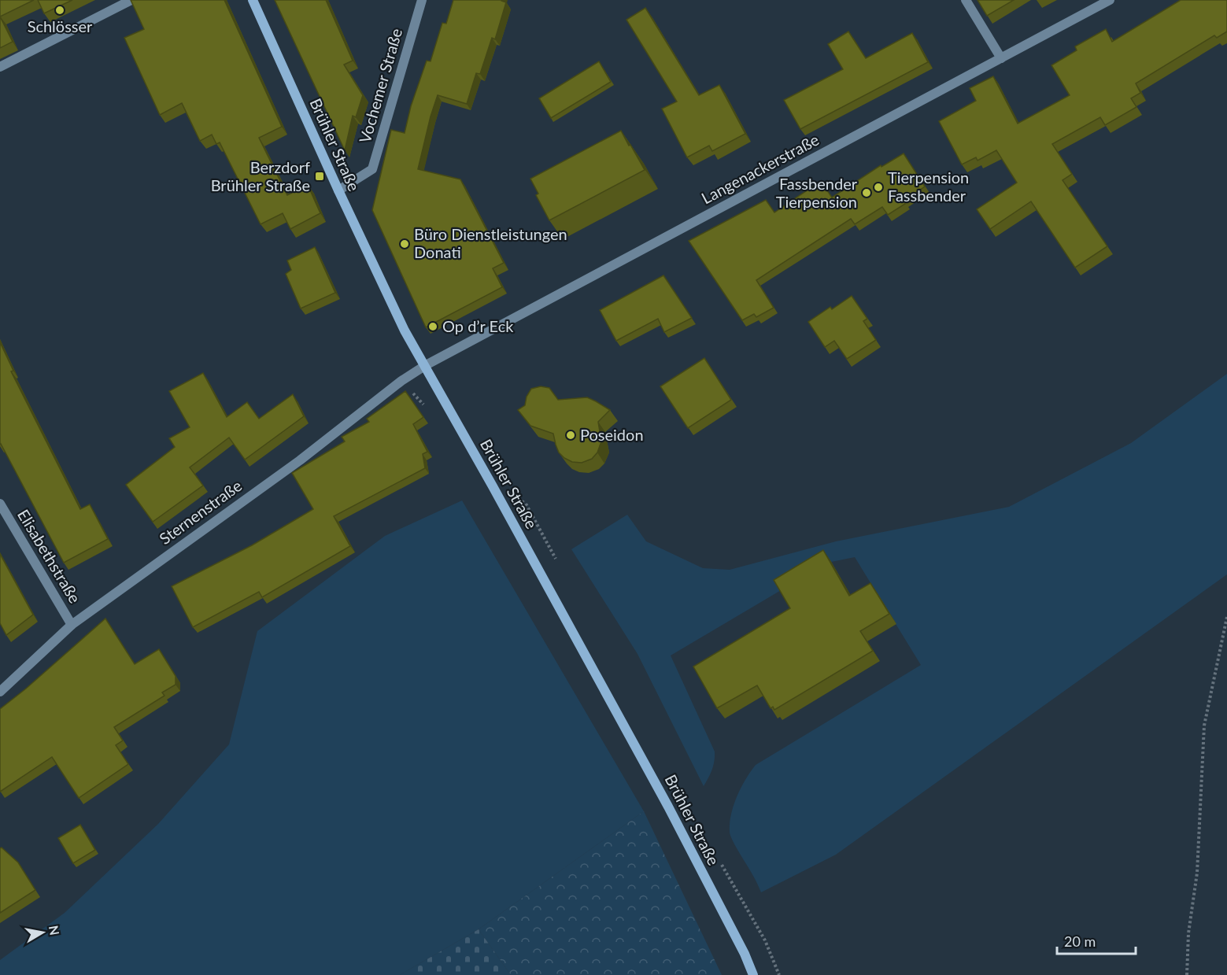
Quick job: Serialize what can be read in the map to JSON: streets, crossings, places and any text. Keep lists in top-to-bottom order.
{
  "streets": {
    "main road": ["Brühler Straße"],
    "street": [
      "Vochemer Straße",
      "Langenackerstraße",
      "Sternenstraße",
      "Elisabethstraße"
    ]
  },
  "crossings": [
    ["Vochemer Straße", "Brühler Straße"],
    ["Brühler Straße", "Langenackerstraße"],
    ["Brühler Straße", "Sternenstraße"],
    ["Langenackerstraße", "Sternenstraße"],
    ["Sternenstraße", "Elisabethstraße"]
  ],
  "places": {
    "other": [
      "Schlösser",
      "Tierpension Fassbender",
      "Fassbender Tierpension",
      "Büro Dienstleistungen Donati",
      "Op d’r Eck",
      "Poseidon"
    ],
    "transit": ["Berzdorf Brühler Straße"]
  },
  "scale_bar": "20 m",
  "north": "right"
}
